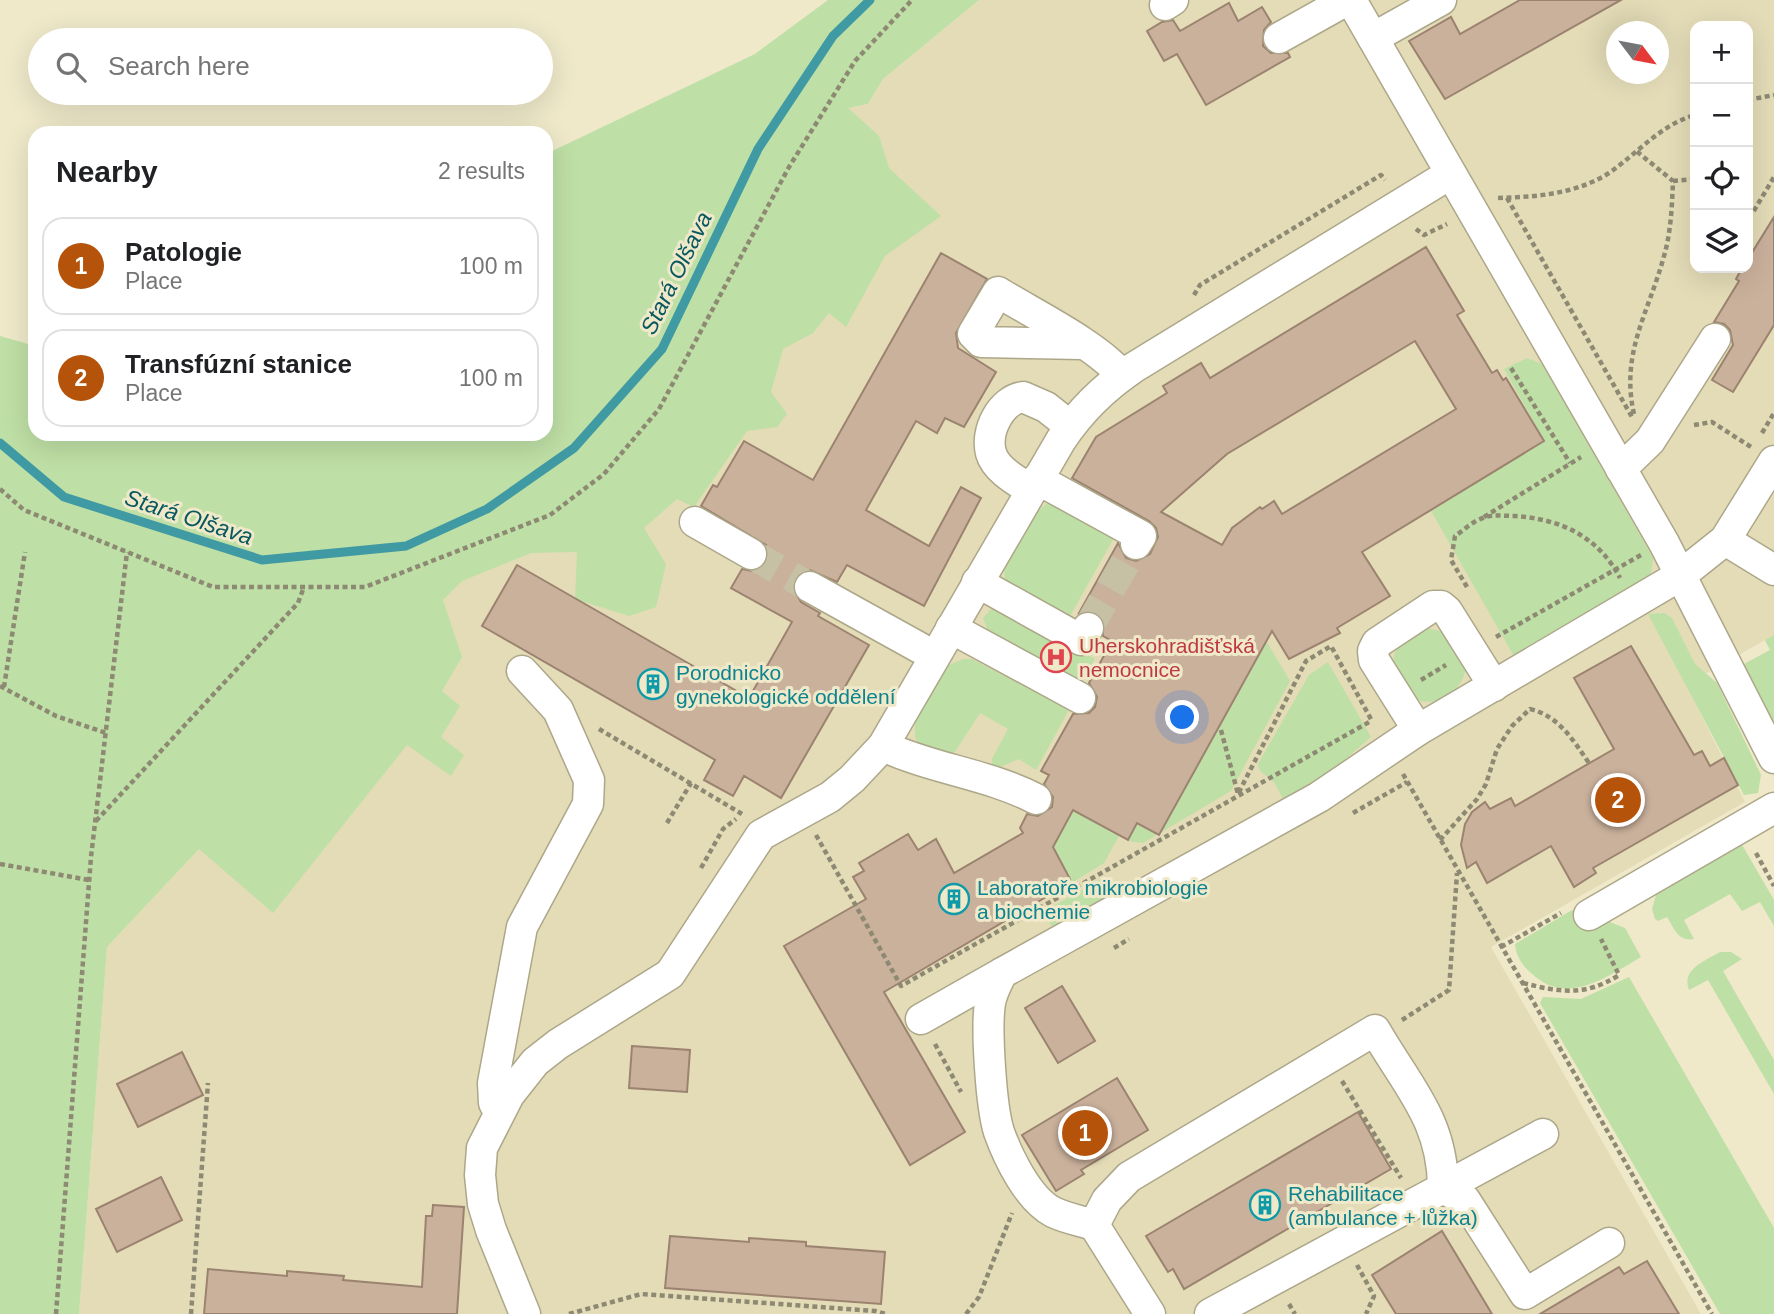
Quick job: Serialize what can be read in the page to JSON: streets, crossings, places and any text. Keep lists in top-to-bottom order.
{
  "water": ["Stará Olšava"],
  "places": {
    "hospital": ["Uherskohradišťská nemocnice"],
    "building": ["Porodnicko gynekologické oddělení", "Laboratoře mikrobiologie a biochemie", "Rehabilitace (ambulance + lůžka)"]
  },
  "north": "bottom right",
  "page": {
    "map_buttons": ["+", "−"],
    "search": "Search here",
    "heading": ["Nearby", "2 results"],
    "list": [
      {
        "mark": "1",
        "name": "Patologie",
        "note": "Place",
        "value": "100 m"
      },
      {
        "mark": "2",
        "name": "Transfúzní stanice",
        "note": "Place",
        "value": "100 m"
      }
    ],
    "pins": ["2", "1"]
  }
}
